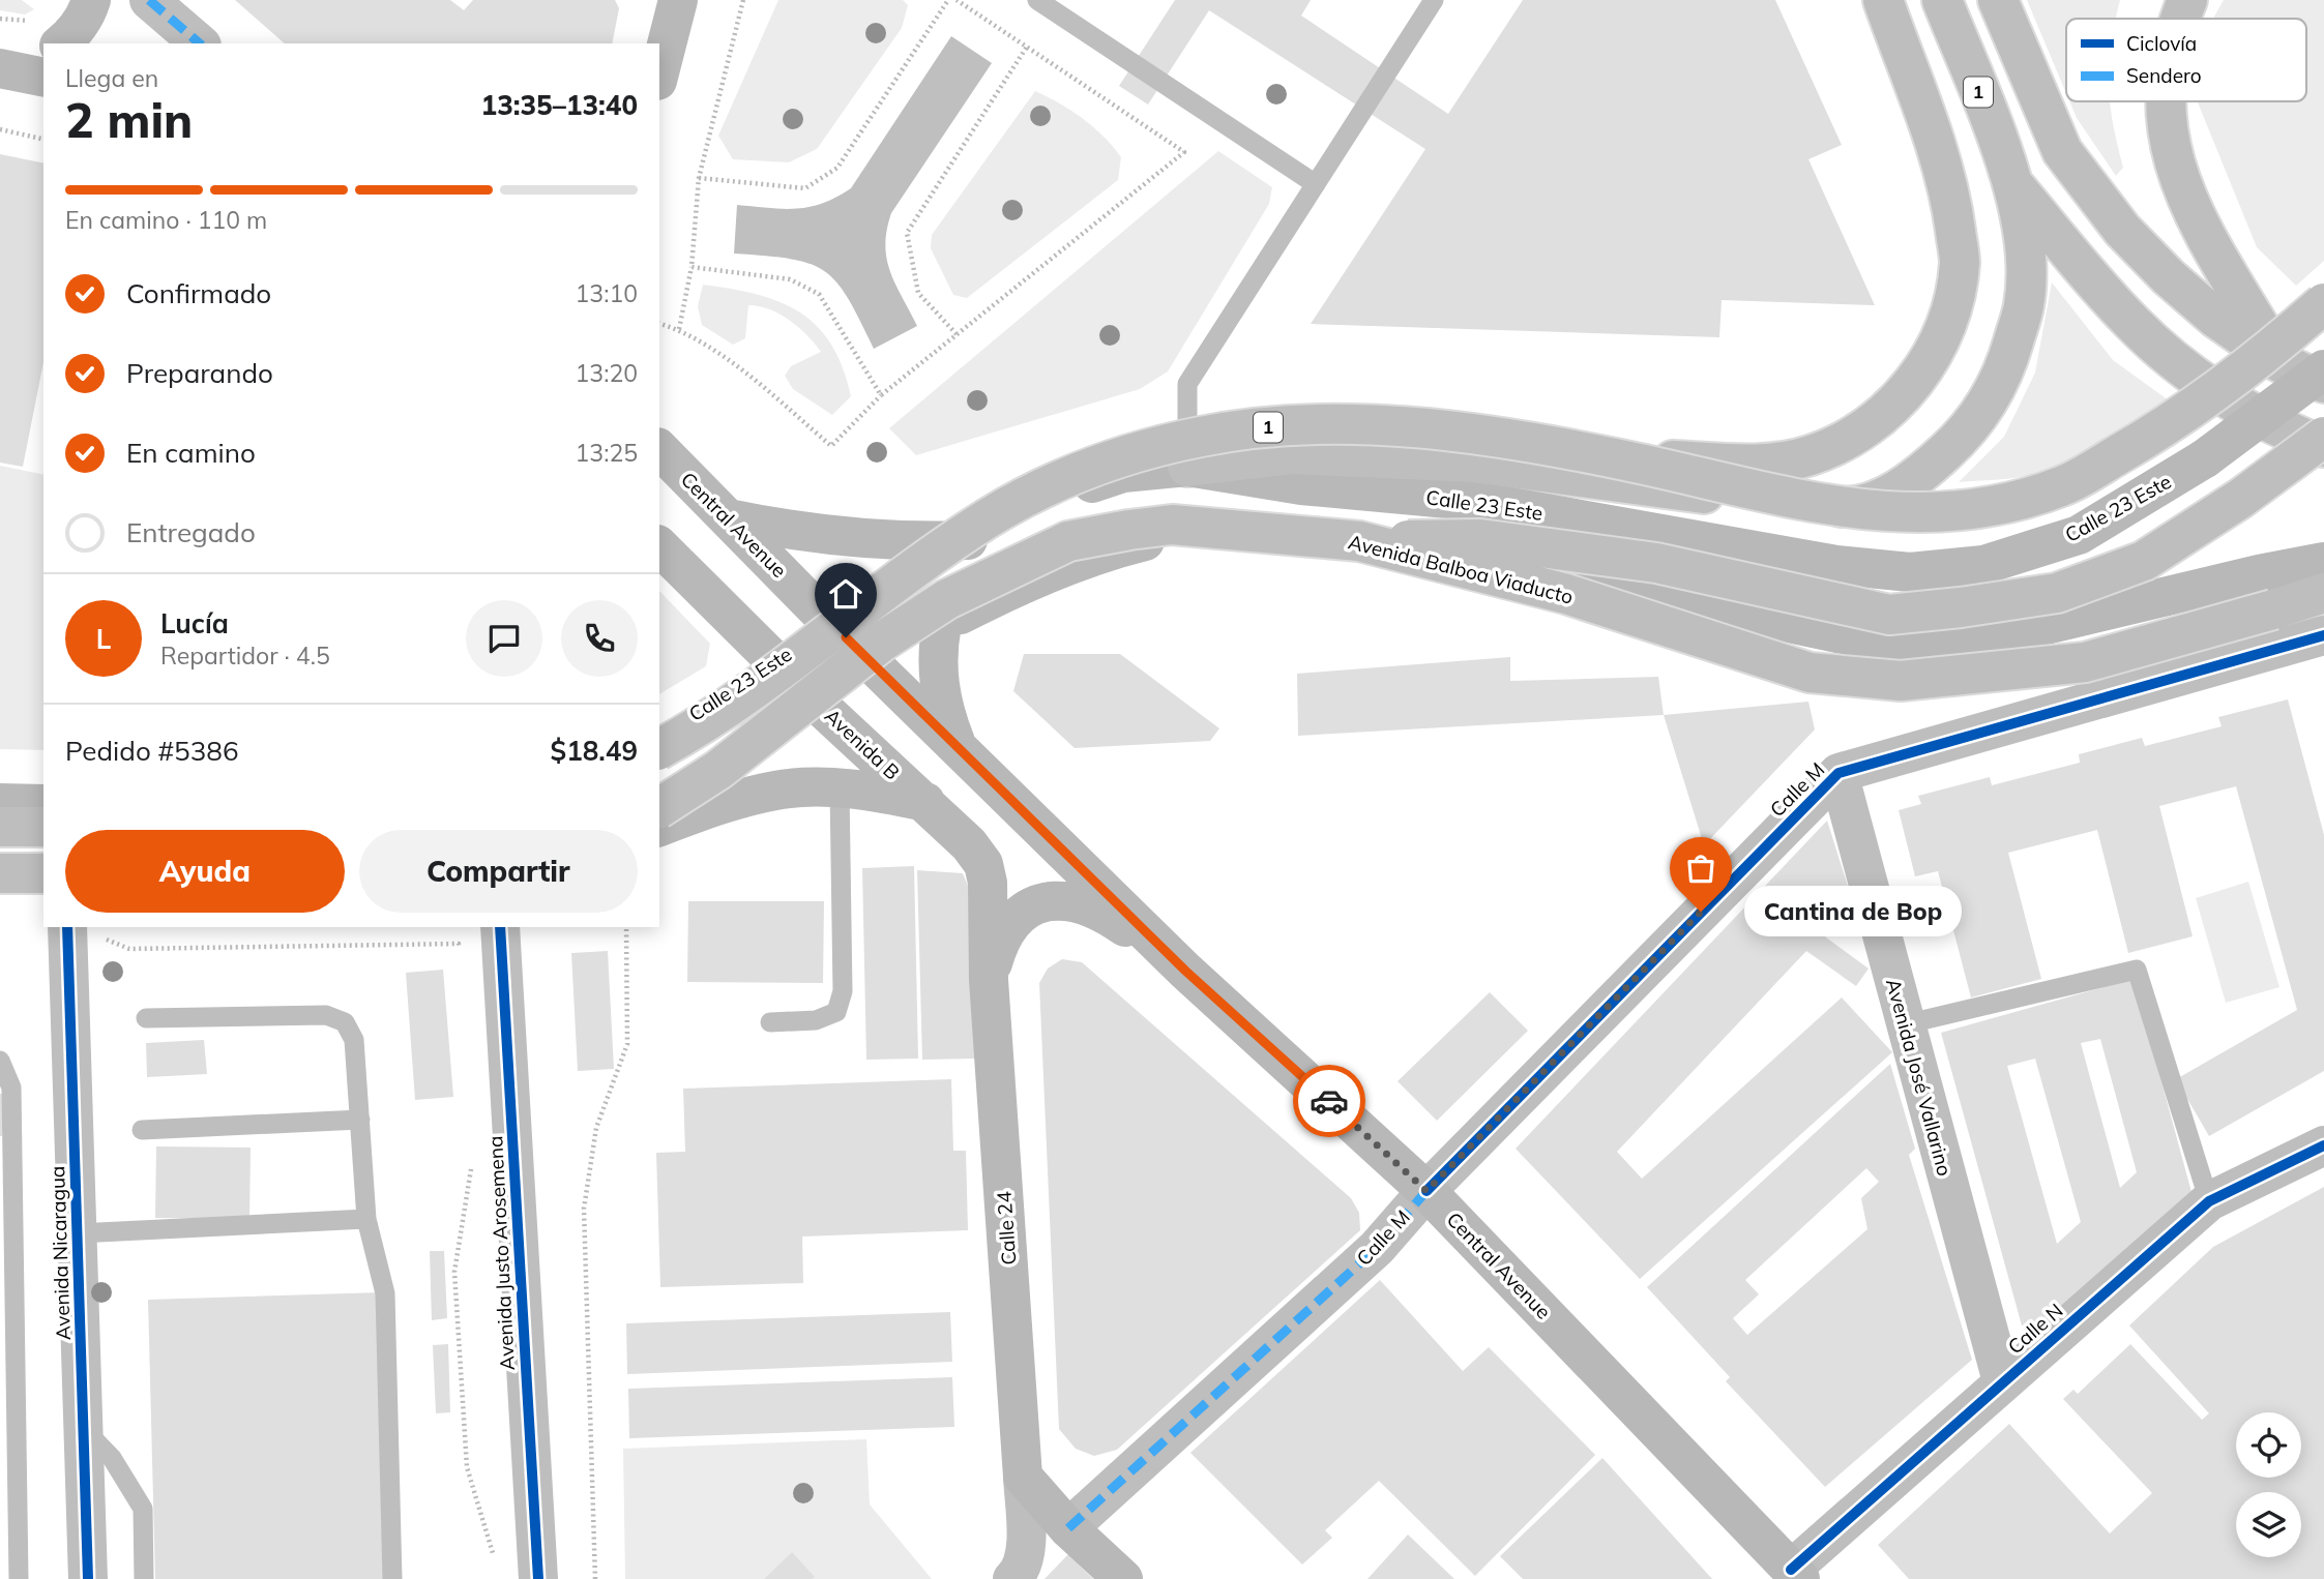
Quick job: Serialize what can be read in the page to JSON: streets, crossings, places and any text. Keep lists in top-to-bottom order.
{
  "streets": {
    "main road": [
      "1",
      "Calle 23 Este",
      "Central Avenue",
      "Avenida Balboa Viaducto",
      "Avenida B",
      "Calle M",
      "Avenida José Vallarino",
      "Calle 24",
      "Avenida Nicaragua",
      "Avenida Justo Arosemena",
      "Calle N"
    ]
  },
  "crossings": [
    ["Calle 23 Este", "Central Avenue"],
    ["Calle 23 Este", "Avenida B"],
    ["Central Avenue", "Calle M"],
    ["Central Avenue", "Calle N"],
    ["Avenida B", "Calle 24"],
    ["Calle M", "Avenida José Vallarino"],
    ["Avenida José Vallarino", "Calle N"]
  ],
  "places": ["Cantina de Bop"],
  "legend": ["Ciclovía", "Sendero"],
  "page": {
    "heading": ["2 min", "Llega en", "13:35–13:40"],
    "panel": [
      "Lucía",
      "Repartidor · 4.5",
      "Pedido #5386",
      "$18.49"
    ],
    "bar": "En camino · 110 m",
    "list": [
      ["Confirmado", "13:10"],
      ["Preparando", "13:20"],
      ["En camino", "13:25"],
      "Entregado"
    ],
    "round": "L",
    "buttons": ["Ayuda", "Compartir"],
    "bubble": "Cantina de Bop"
  }
}
